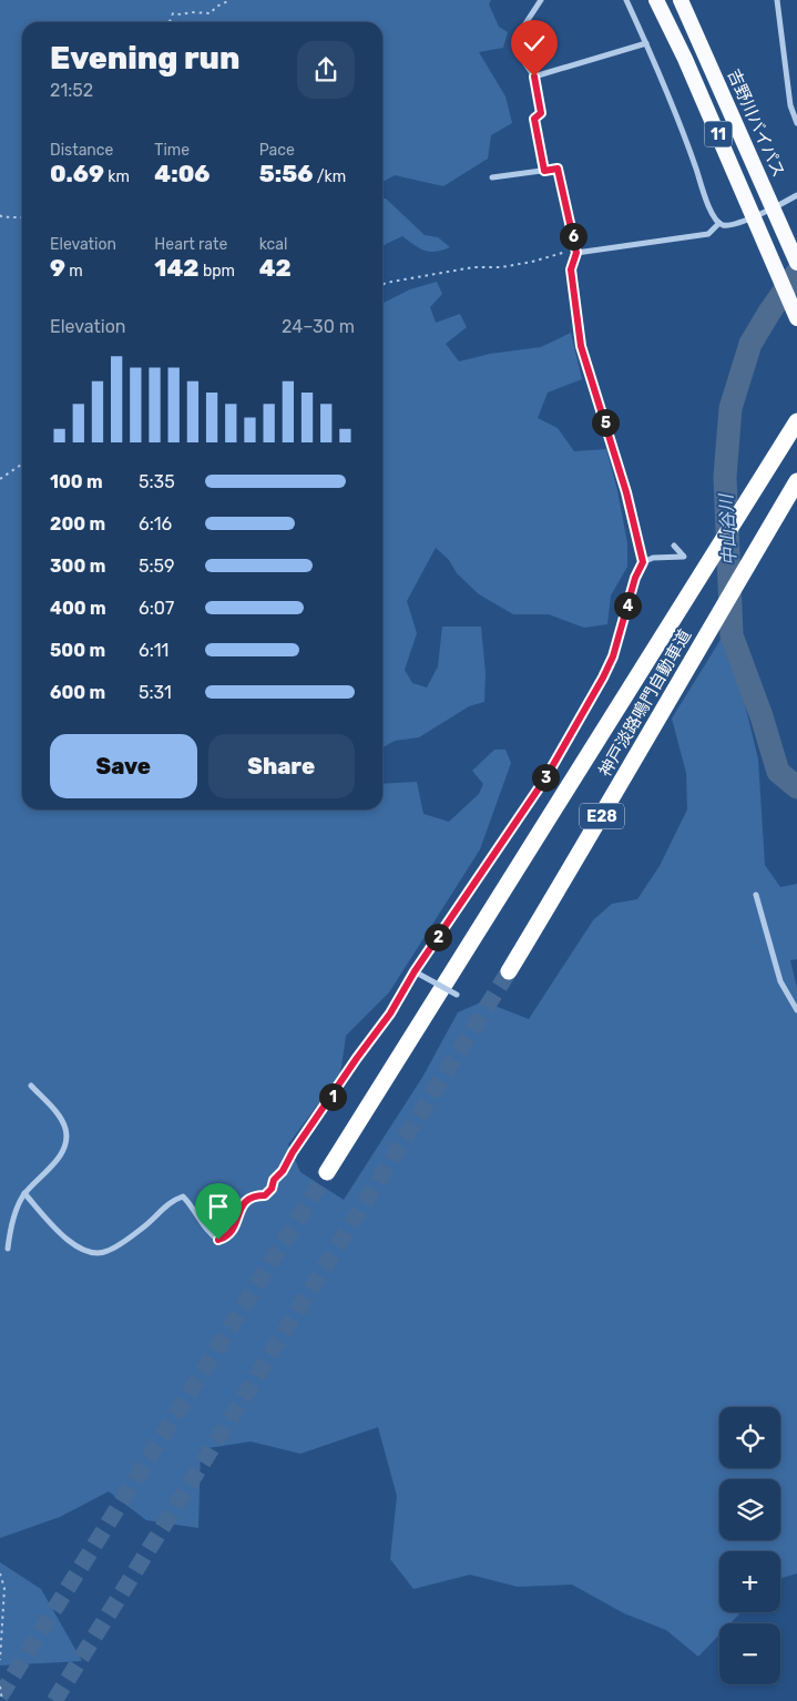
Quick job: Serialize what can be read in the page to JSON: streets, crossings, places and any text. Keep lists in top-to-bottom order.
{
  "streets": {
    "highway": [
      "吉野川バイパス",
      "11",
      "神戸淡路鳴門自動車道",
      "E28"
    ]
  },
  "water": ["中山谷川"],
  "page": {
    "heading": ["Evening run", "21:52"],
    "stats": [
      ["Distance", "0.69 km"],
      ["Time", "4:06"],
      ["Pace", "5:56 /km"],
      ["Elevation", "9 m"],
      ["Heart rate", "142 bpm"],
      ["kcal", "42"]
    ],
    "pins": [
      "6",
      "5",
      "4",
      "3",
      "2",
      "1"
    ],
    "chart": ["Elevation", "24–30 m"],
    "list": [
      {
        "name": "100 m",
        "note": "5:35"
      },
      {
        "name": "200 m",
        "note": "6:16"
      },
      {
        "name": "300 m",
        "note": "5:59"
      },
      {
        "name": "400 m",
        "note": "6:07"
      },
      {
        "name": "500 m",
        "note": "6:11"
      },
      {
        "name": "600 m",
        "note": "5:31"
      }
    ],
    "buttons": ["Save", "Share"],
    "map_buttons": ["+", "−"]
  }
}
